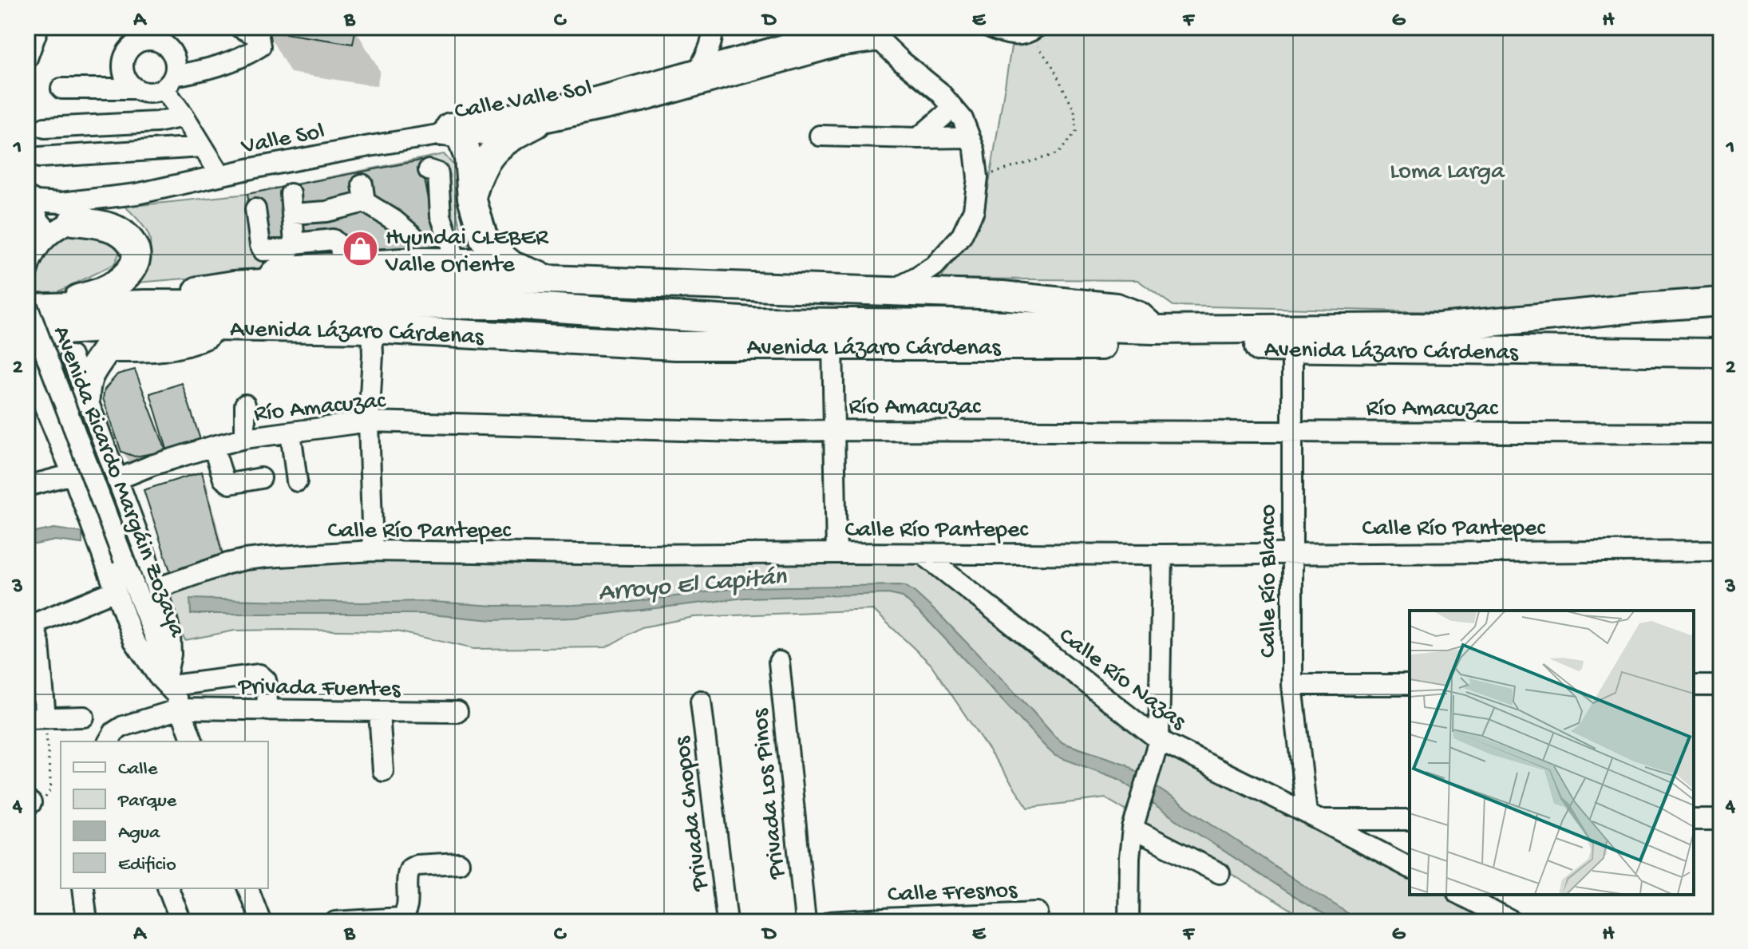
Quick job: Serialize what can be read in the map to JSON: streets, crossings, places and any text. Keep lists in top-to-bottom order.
{
  "streets": {
    "highway": ["Avenida Lázaro Cárdenas"],
    "street": [
      "Calle Valle Sol",
      "Valle Sol",
      "Río Amacuzac",
      "Avenida Ricardo Margáin Zozaya",
      "Calle Río Pantepec",
      "Calle Río Blanco",
      "Calle Río Nazas",
      "Privada Fuentes",
      "Privada Los Pinos",
      "Privada Chopos",
      "Calle Fresnos"
    ]
  },
  "crossings": [
    ["Calle Valle Sol", "Valle Sol"],
    ["Avenida Lázaro Cárdenas", "Avenida Ricardo Margáin Zozaya"],
    ["Avenida Lázaro Cárdenas", "Calle Río Blanco"],
    ["Río Amacuzac", "Avenida Ricardo Margáin Zozaya"],
    ["Río Amacuzac", "Calle Río Blanco"],
    ["Avenida Ricardo Margáin Zozaya", "Calle Río Pantepec"],
    ["Avenida Ricardo Margáin Zozaya", "Privada Fuentes"],
    ["Calle Río Pantepec", "Calle Río Blanco"],
    ["Calle Río Pantepec", "Calle Río Nazas"],
    ["Calle Río Blanco", "Calle Río Nazas"]
  ],
  "water": ["Arroyo El Capitán"],
  "parks": ["Loma Larga"],
  "places": {
    "shop": ["Hyundai CLEBER Valle Oriente"]
  },
  "legend": [
    "Calle",
    "Parque",
    "Agua",
    "Edificio"
  ],
  "grid": {
    "columns": [
      "A",
      "B",
      "C",
      "D",
      "E",
      "F",
      "G",
      "H"
    ],
    "rows": [
      "1",
      "2",
      "3",
      "4"
    ]
  }
}
